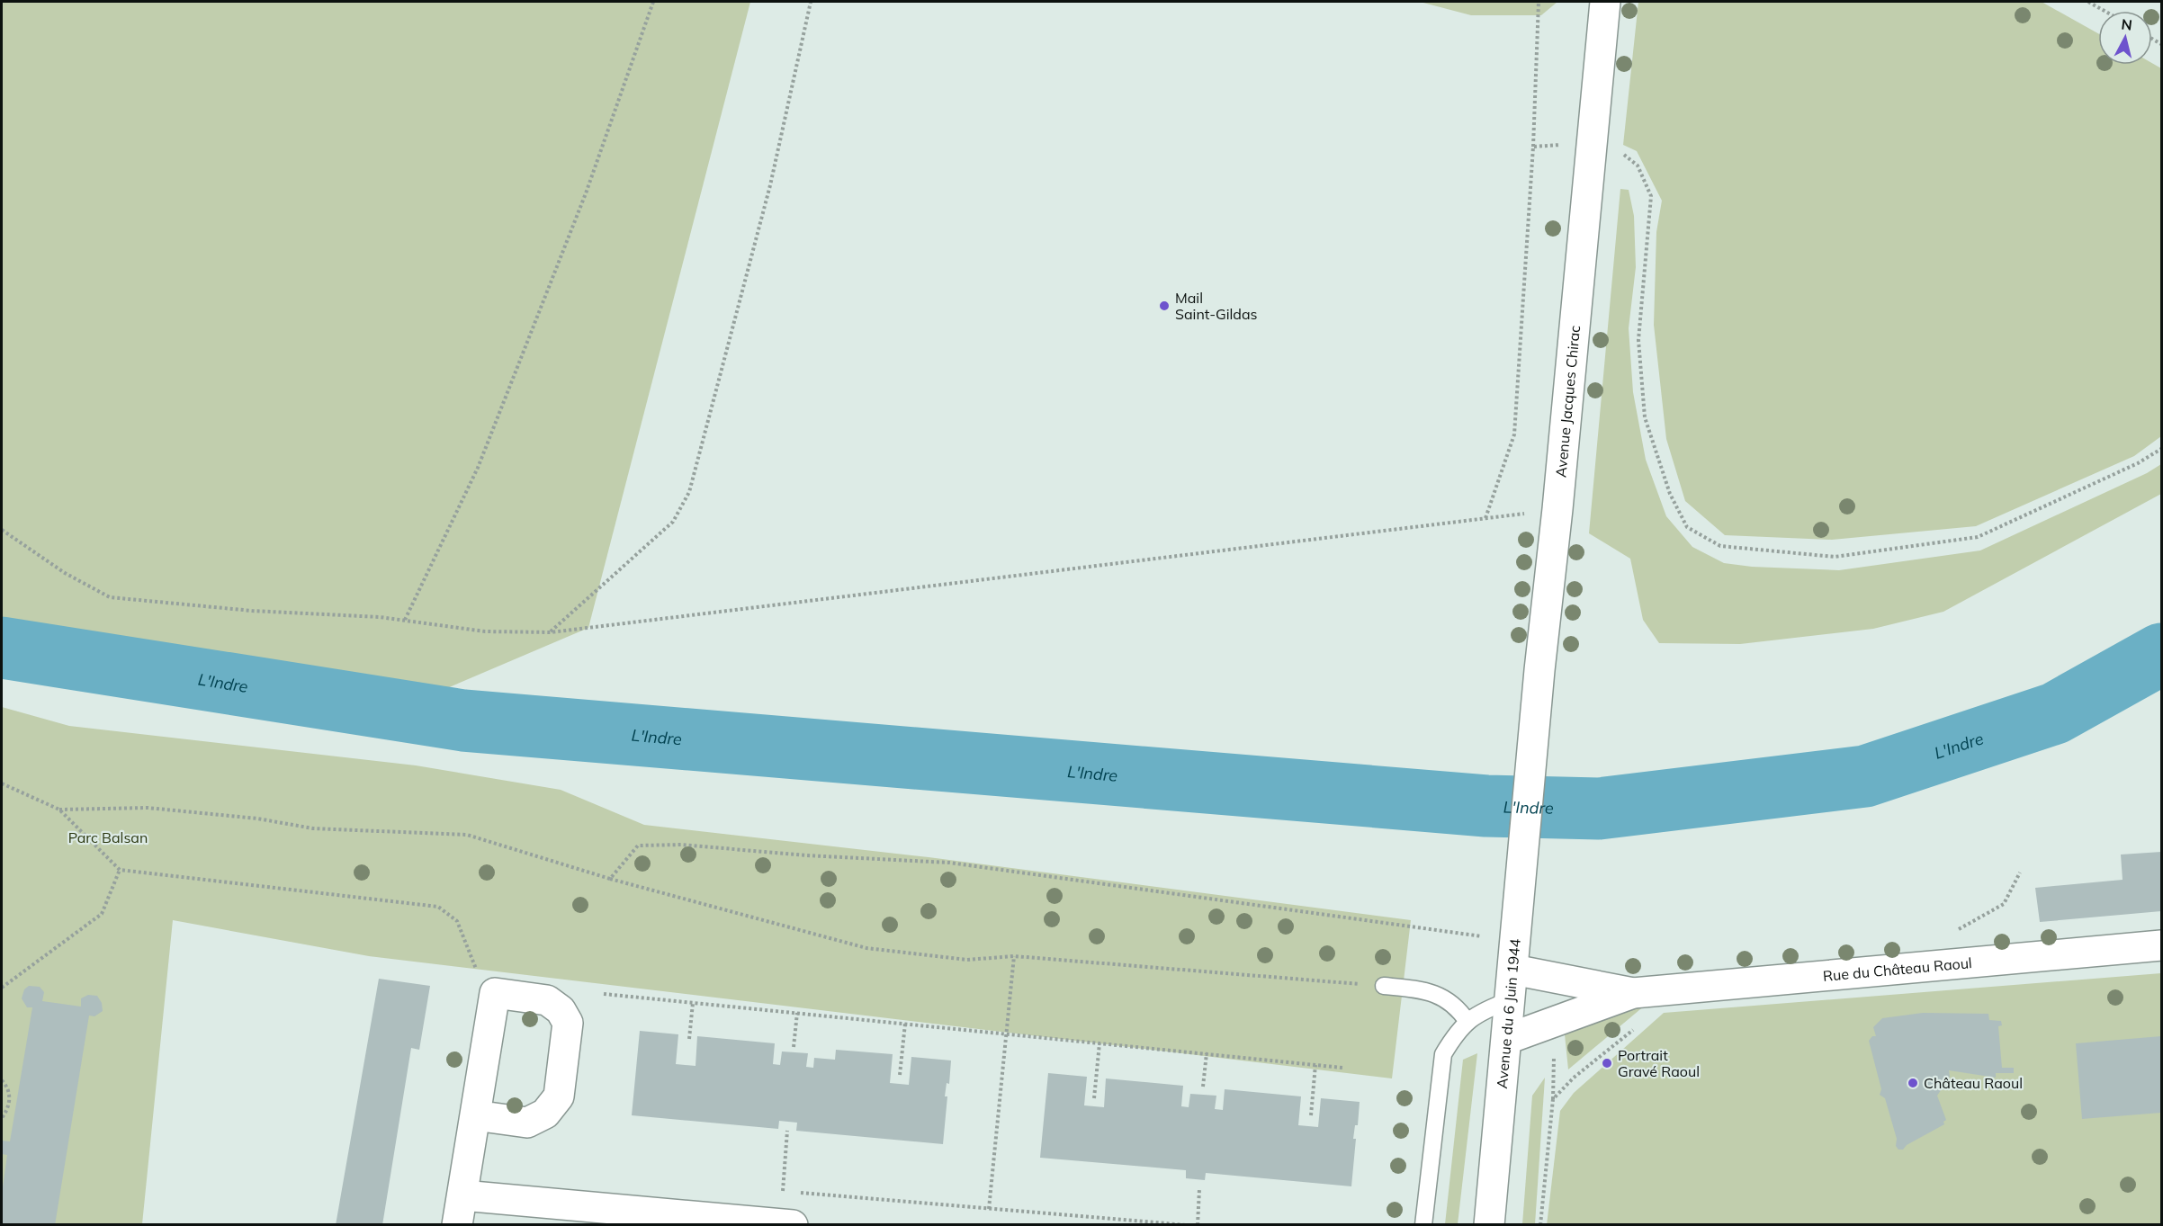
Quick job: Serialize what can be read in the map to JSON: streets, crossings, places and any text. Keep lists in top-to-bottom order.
{
  "streets": {
    "street": ["Avenue Jacques Chirac", "Rue du Château Raoul", "Avenue du 6 Juin 1944"]
  },
  "crossings": [
    ["Avenue Jacques Chirac", "Avenue du 6 Juin 1944"],
    ["Rue du Château Raoul", "Avenue du 6 Juin 1944"]
  ],
  "water": ["L'Indre"],
  "parks": ["Parc Balsan"],
  "places": ["Mail Saint-Gildas", "Portrait Gravé Raoul", "Château Raoul"],
  "north": "top"
}
